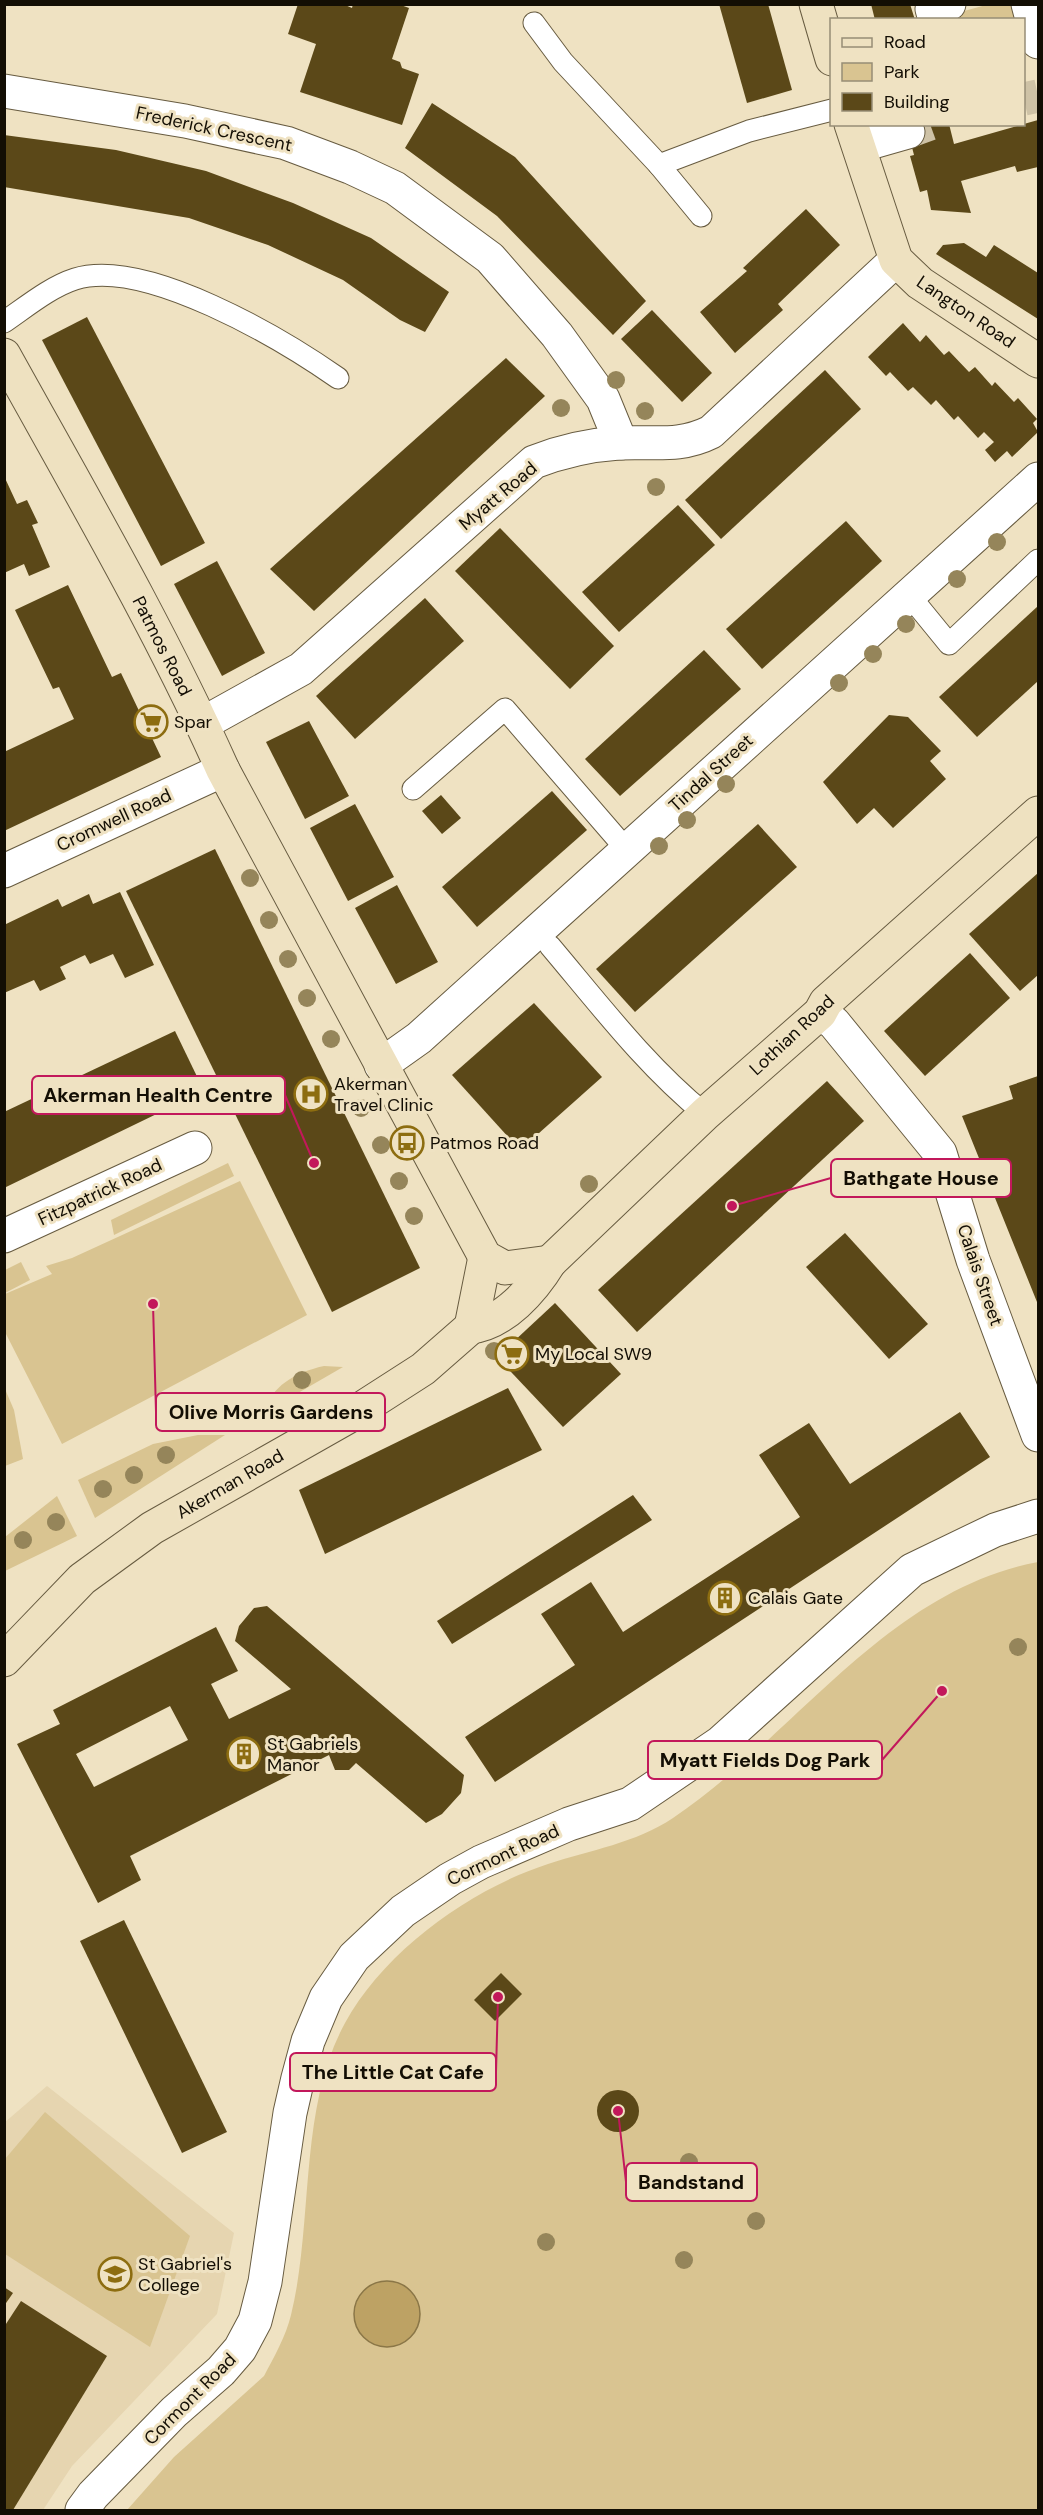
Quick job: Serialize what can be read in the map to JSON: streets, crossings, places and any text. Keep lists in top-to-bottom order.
{
  "streets": {
    "street": [
      "Frederick Crescent",
      "Langton Road",
      "Myatt Road",
      "Patmos Road",
      "Tindal Street",
      "Cromwell Road",
      "Lothian Road",
      "Fitzpatrick Road",
      "Calais Street",
      "Akerman Road",
      "Cormont Road"
    ]
  },
  "crossings": [
    ["Frederick Crescent", "Myatt Road"],
    ["Langton Road", "Myatt Road"],
    ["Myatt Road", "Patmos Road"],
    ["Patmos Road", "Tindal Street"],
    ["Patmos Road", "Cromwell Road"],
    ["Lothian Road", "Calais Street"],
    ["Lothian Road", "Akerman Road"]
  ],
  "places": {
    "supermarket": ["Spar", "My Local SW9"],
    "hospital": ["Akerman Travel Clinic"],
    "bus stop": ["Patmos Road"],
    "other": [
      "Akerman Health Centre",
      "Bathgate House",
      "Olive Morris Gardens",
      "Myatt Fields Dog Park",
      "The Little Cat Cafe",
      "Bandstand"
    ],
    "building": ["Calais Gate", "St Gabriels Manor"],
    "school or university": ["St Gabriel's College"]
  },
  "legend": ["Road", "Park", "Building"]
}
